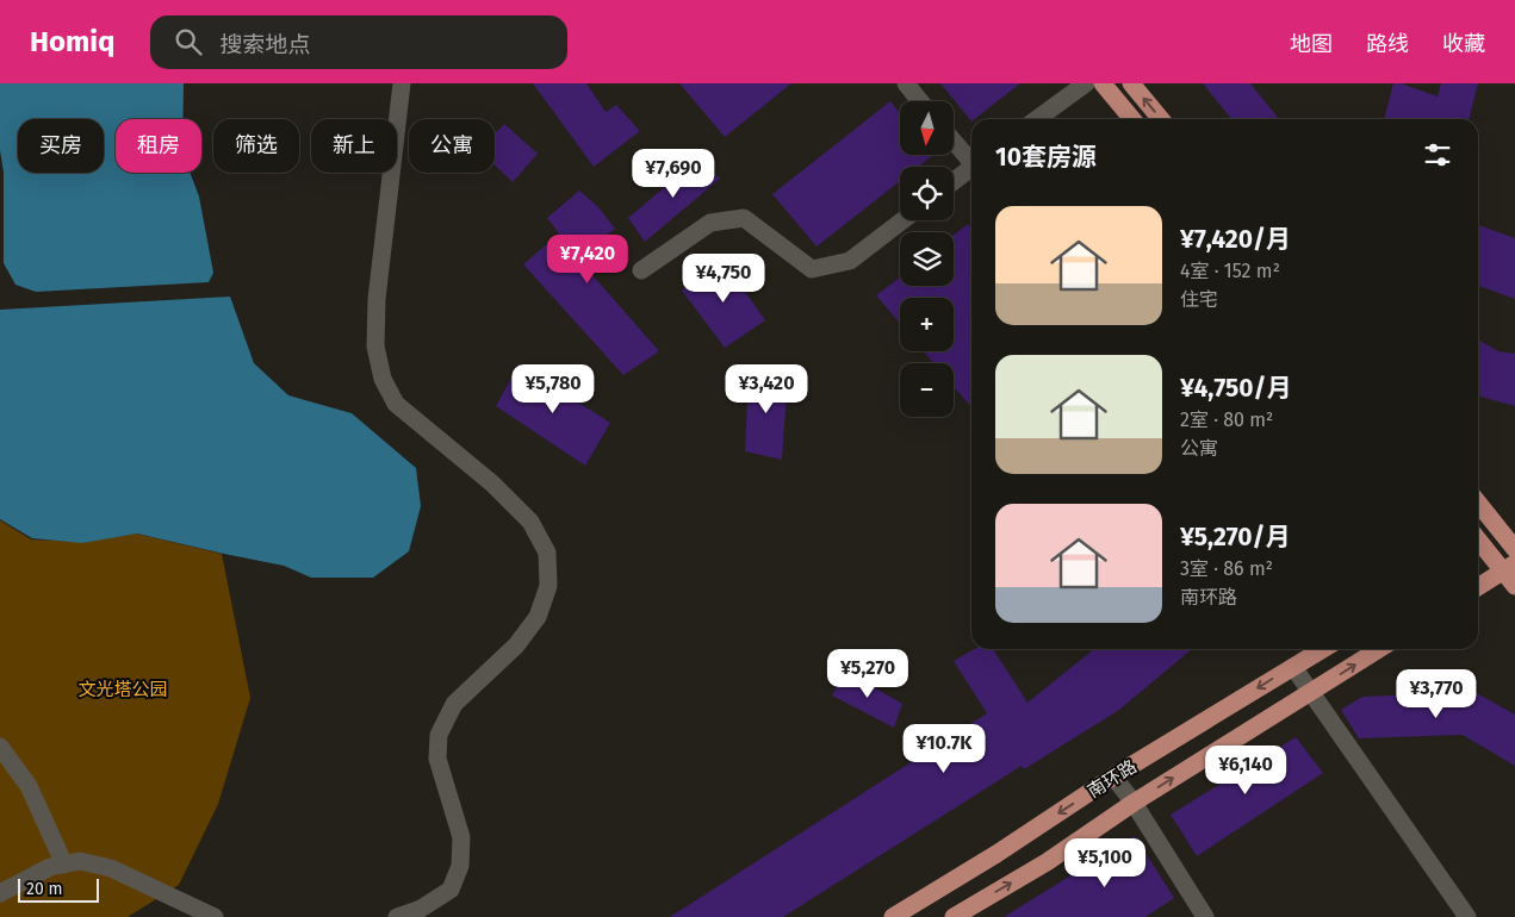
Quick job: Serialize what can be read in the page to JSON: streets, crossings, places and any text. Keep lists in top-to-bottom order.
{
  "streets": {
    "main road": ["南环路"]
  },
  "parks": ["文光塔公园"],
  "scale_bar": "20 m",
  "north": "bottom",
  "page": {
    "header": "Homiq",
    "search": "搜索地点",
    "nav": ["地图", "路线", "收藏"],
    "map_buttons": ["+", "−"],
    "chip": [
      "买房",
      "租房",
      "筛选",
      "新上",
      "公寓"
    ],
    "heading": "10套房源",
    "price": [
      "¥7,690",
      "¥7,420",
      "¥4,750",
      "¥5,780",
      "¥3,420",
      "¥5,270",
      "¥3,770",
      "¥10.7K",
      "¥6,140",
      "¥5,100"
    ],
    "list": [
      {
        "name": "¥7,420/月",
        "note": "4室 · 152 m² · 住宅"
      },
      {
        "name": "¥4,750/月",
        "note": "2室 · 80 m² · 公寓"
      },
      {
        "name": "¥5,270/月",
        "note": "3室 · 86 m² · 南环路"
      }
    ],
    "scale": "20 m"
  }
}
